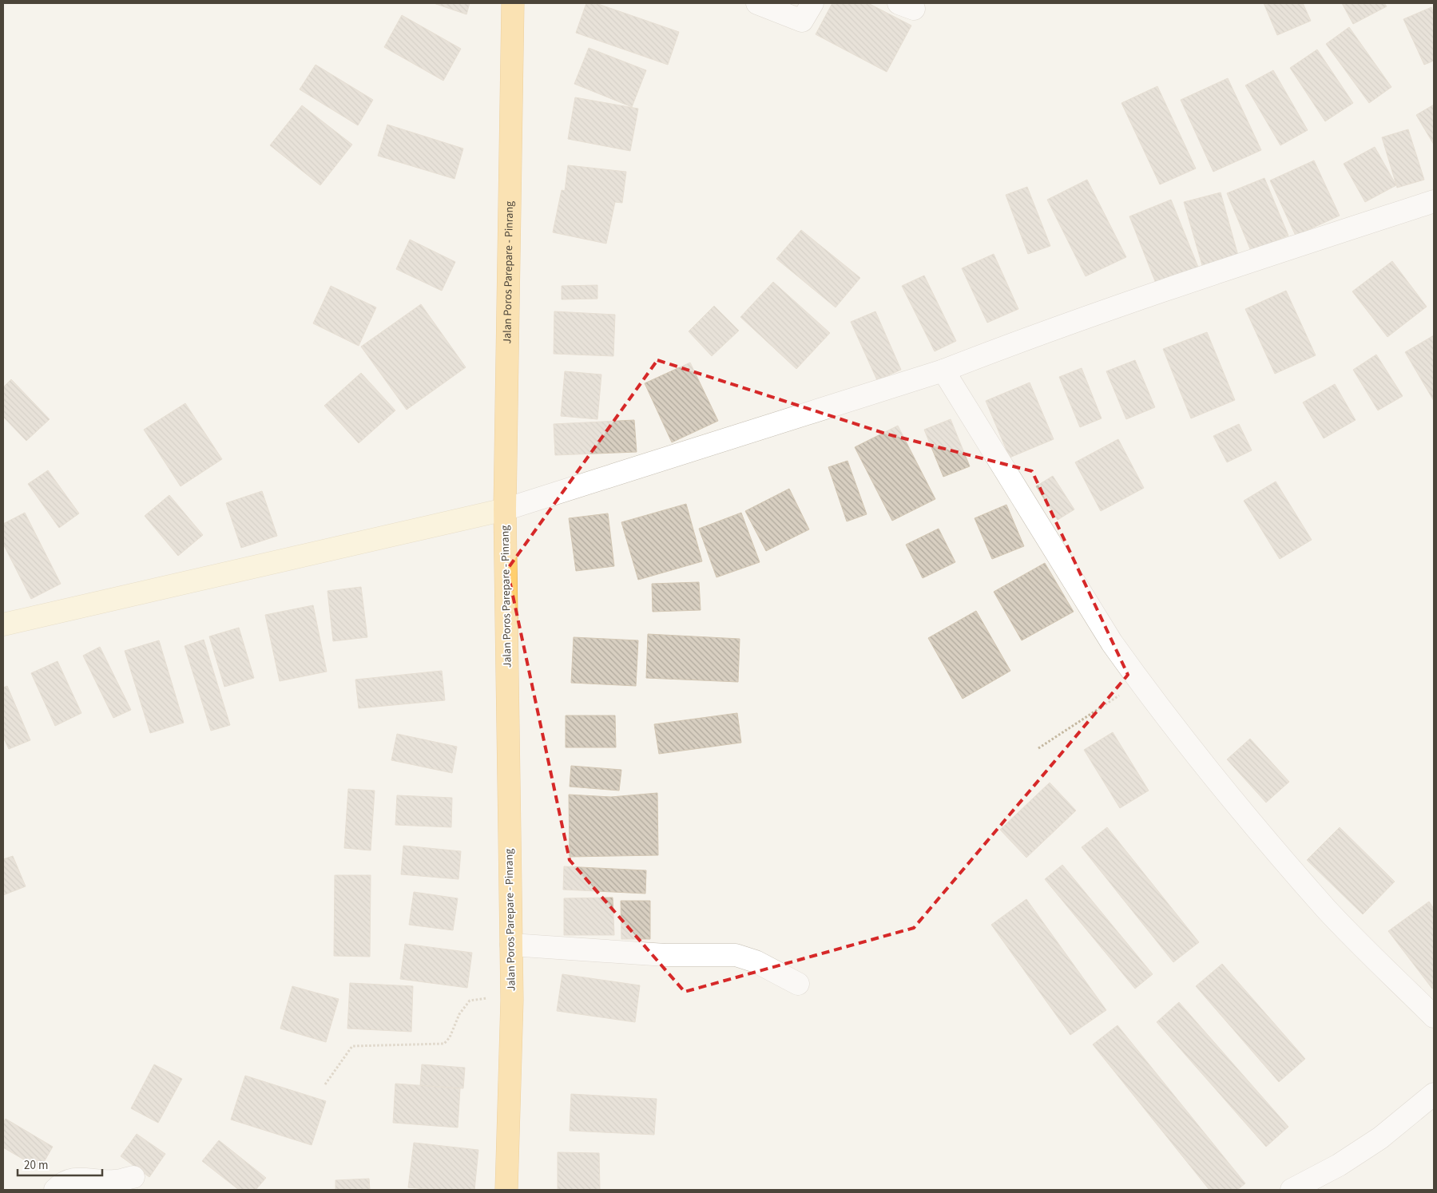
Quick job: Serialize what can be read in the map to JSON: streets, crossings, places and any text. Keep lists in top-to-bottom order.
{
  "streets": {
    "highway": ["Jalan Poros Parepare - Pinrang"]
  },
  "scale_bar": "20 m"
}
